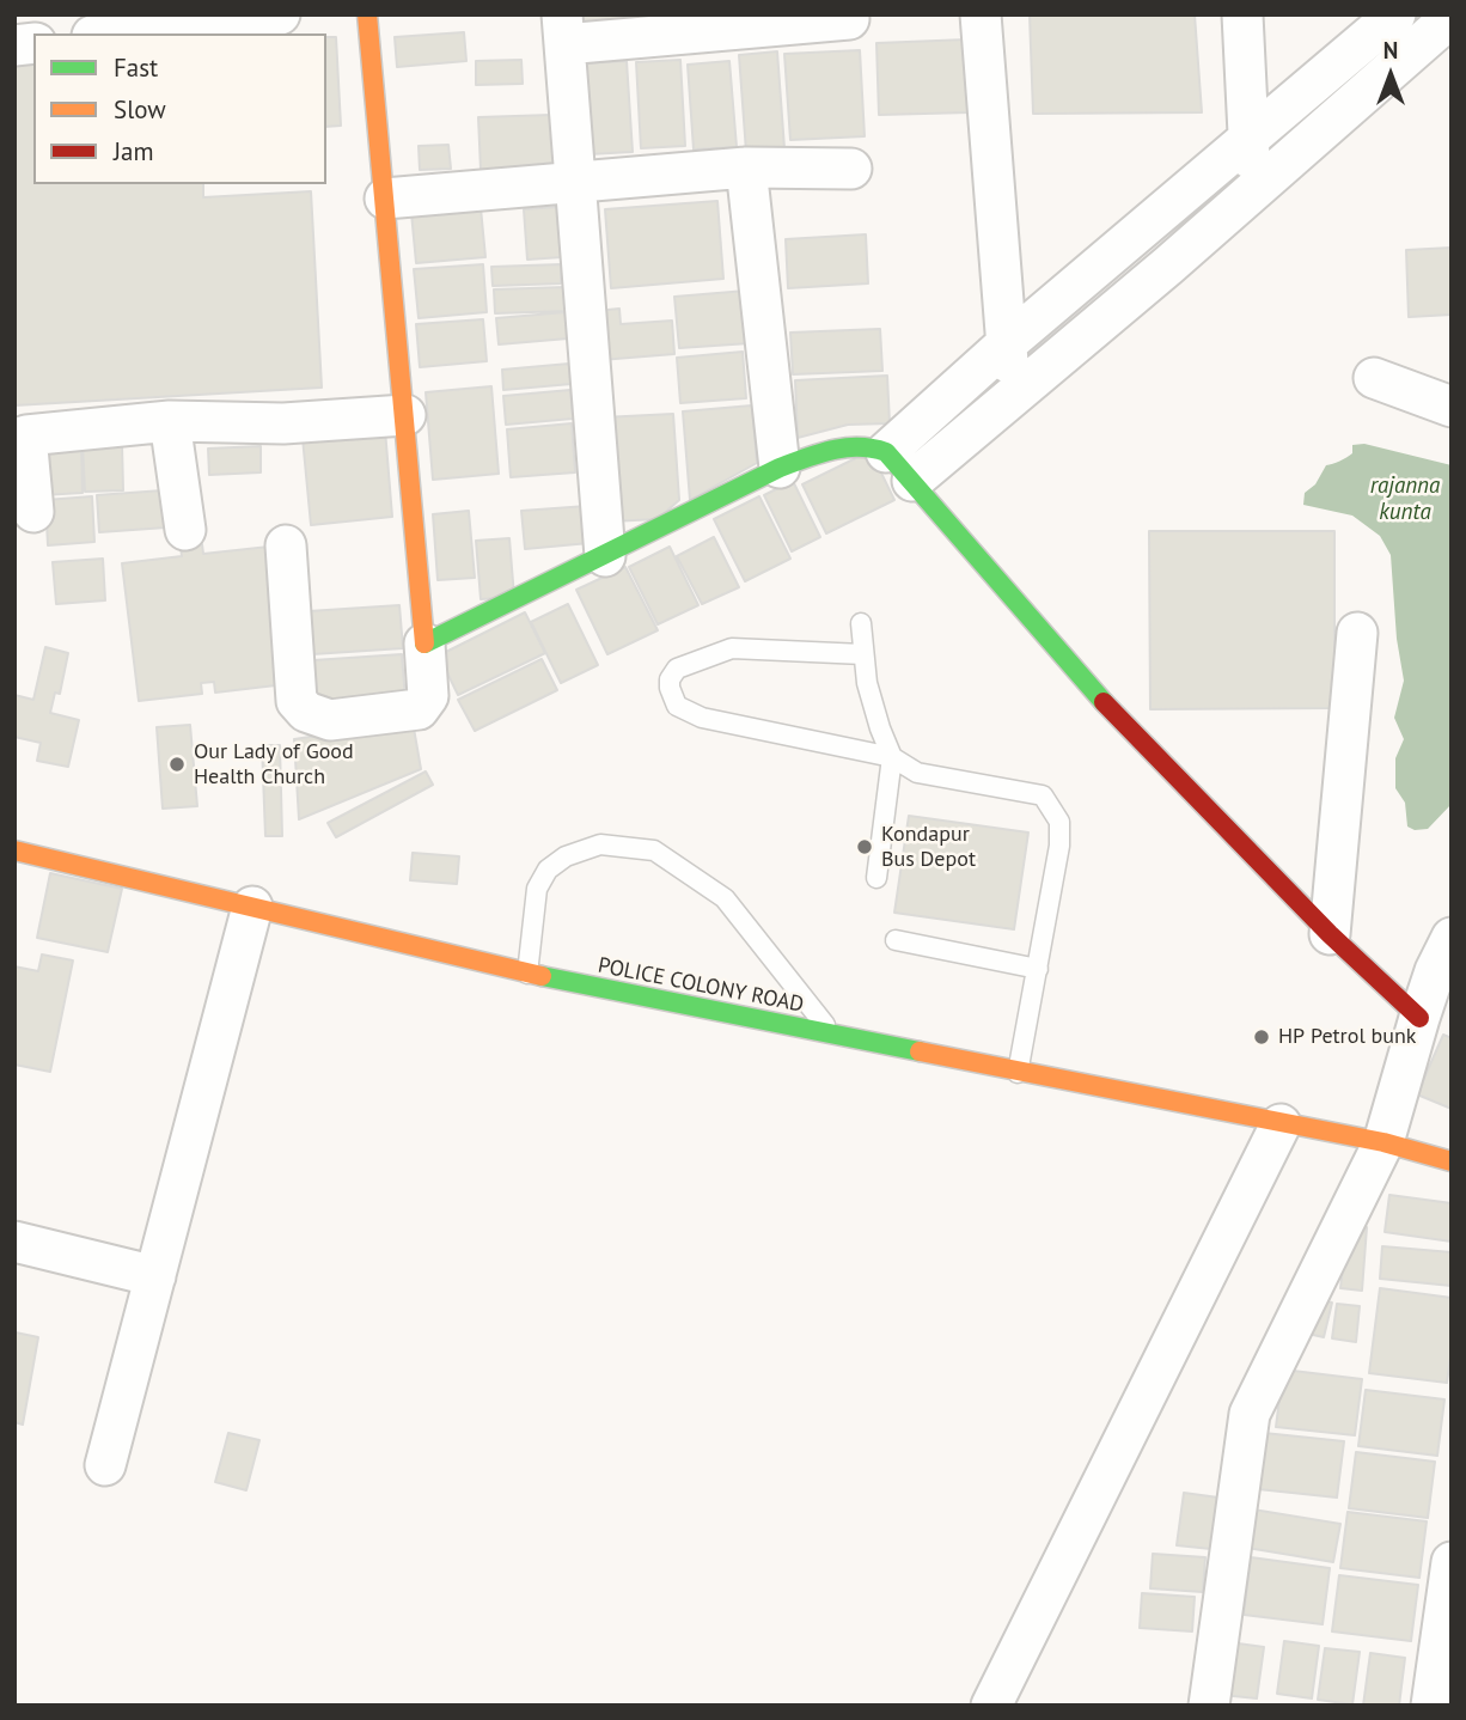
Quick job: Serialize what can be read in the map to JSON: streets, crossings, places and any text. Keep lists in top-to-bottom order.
{
  "streets": {
    "street": ["POLICE COLONY ROAD"]
  },
  "water": ["rajanna kunta"],
  "places": ["Our Lady of Good Health Church", "Kondapur Bus Depot", "HP Petrol bunk"],
  "legend": ["Fast", "Slow", "Jam"],
  "north": "top"
}
